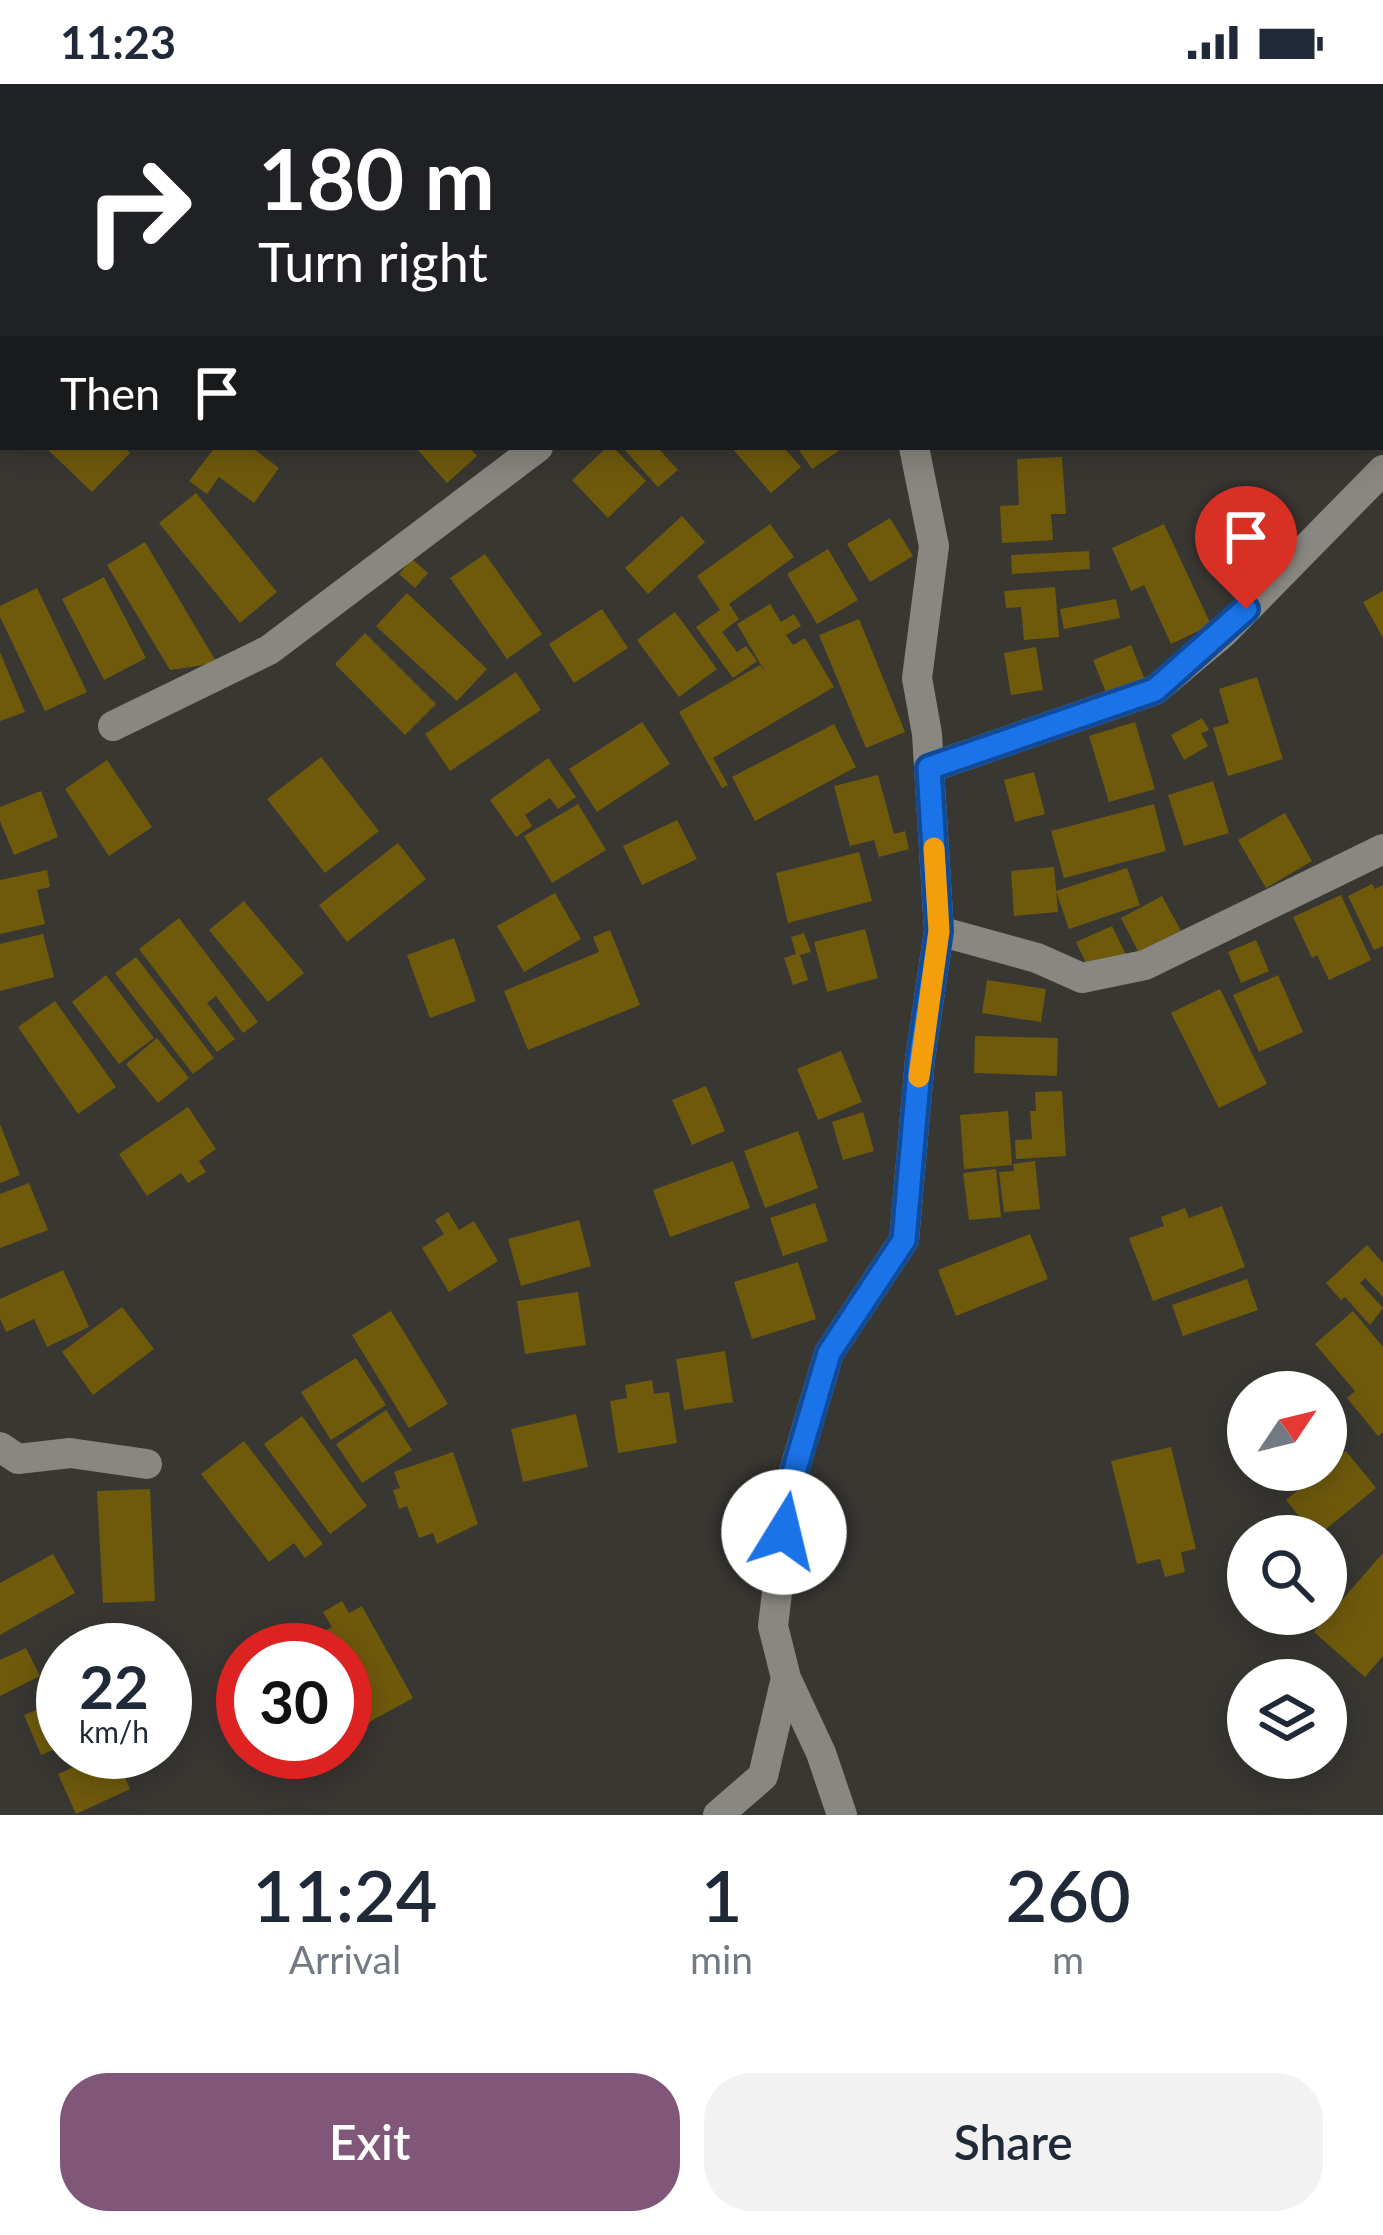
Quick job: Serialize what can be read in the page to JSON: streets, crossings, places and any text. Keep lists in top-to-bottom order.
{
  "north": "top right",
  "page": {
    "status": "11:23",
    "turn": ["180 m", "Turn right"],
    "then": "Then",
    "speed": "22 km/h",
    "limit": "30",
    "eta": [
      "11:24",
      "Arrival",
      "1",
      "min",
      "260",
      "m"
    ],
    "buttons": ["Exit", "Share"]
  }
}
